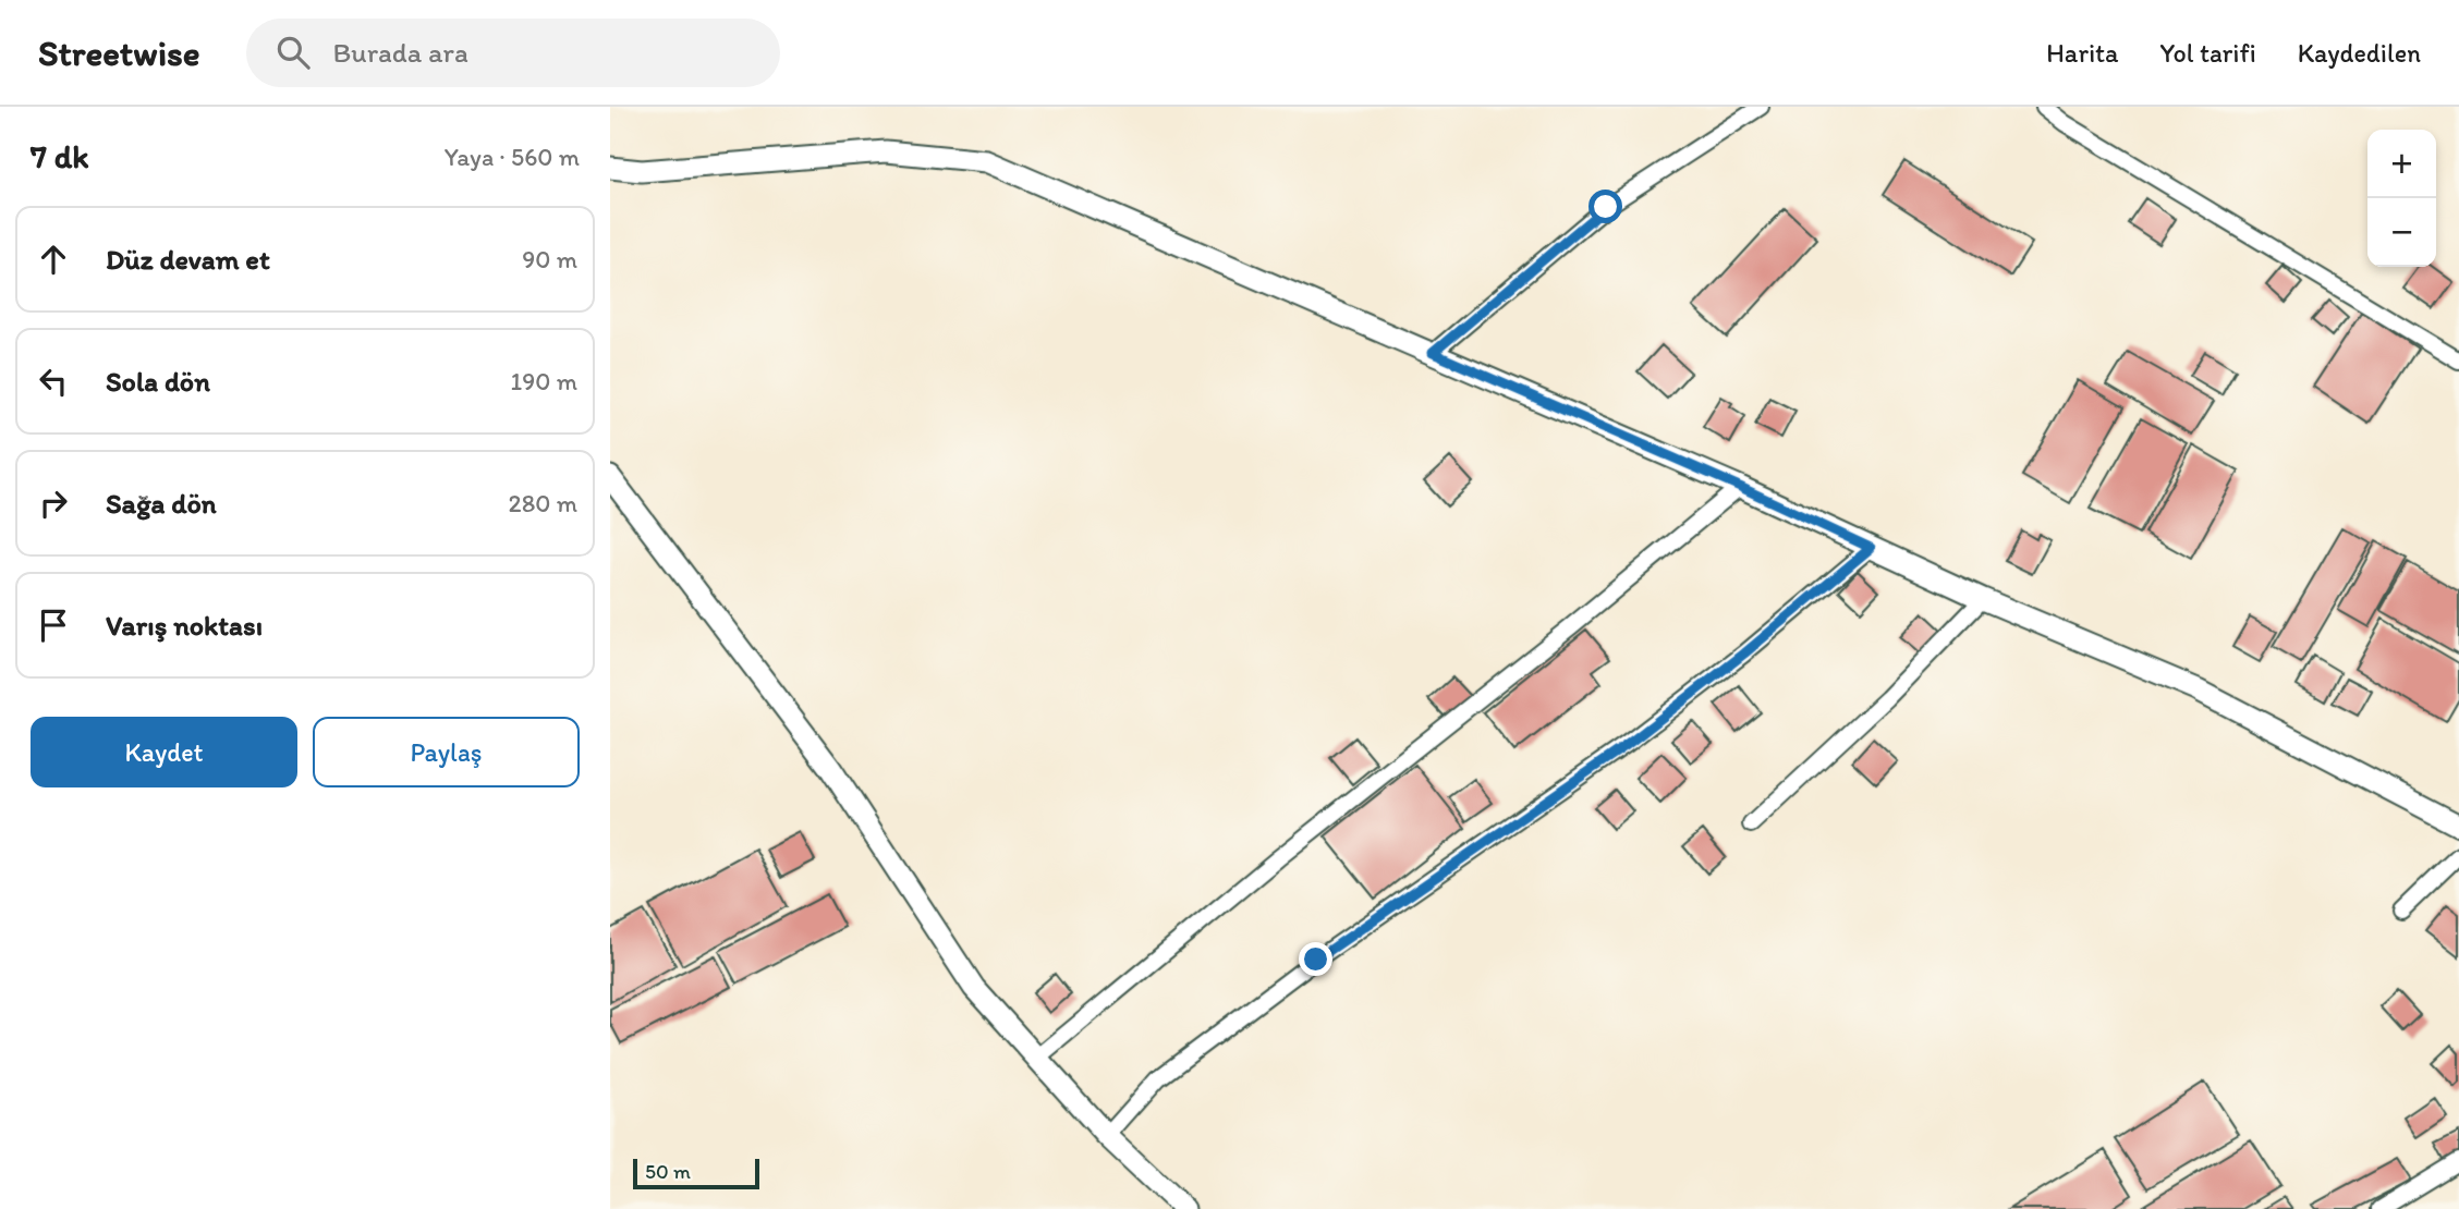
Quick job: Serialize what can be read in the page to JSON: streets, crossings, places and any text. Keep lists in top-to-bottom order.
{
  "scale_bar": "50 m",
  "page": {
    "header": "Streetwise",
    "search": "Burada ara",
    "nav": ["Harita", "Yol tarifi", "Kaydedilen"],
    "heading": ["7 dk", "Yaya · 560 m"],
    "map_buttons": ["+", "−"],
    "list": [
      ["Düz devam et", "90 m"],
      ["Sola dön", "190 m"],
      ["Sağa dön", "280 m"],
      "Varış noktası"
    ],
    "buttons": ["Kaydet", "Paylaş"],
    "scale": "50 m"
  }
}
